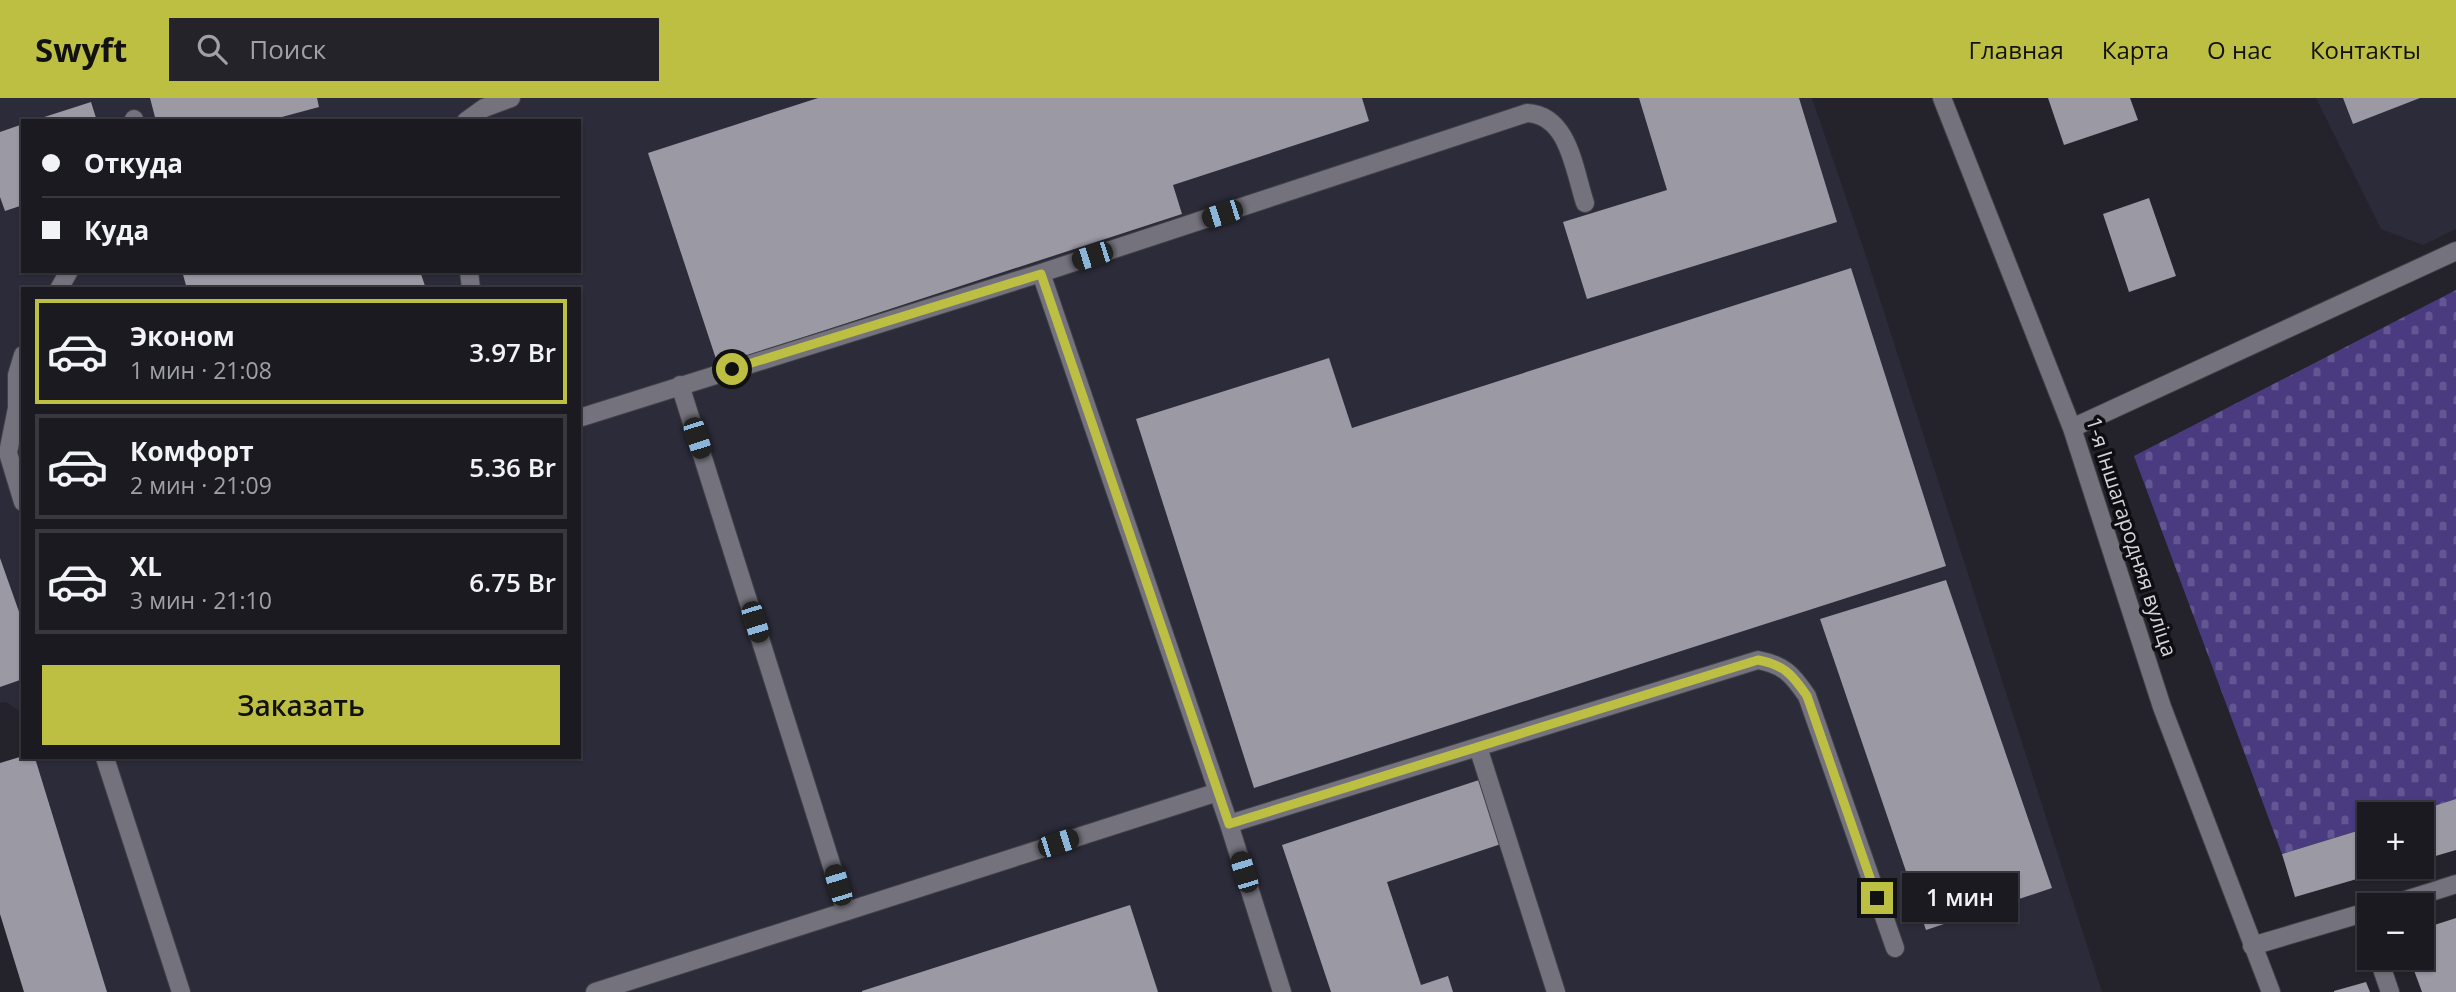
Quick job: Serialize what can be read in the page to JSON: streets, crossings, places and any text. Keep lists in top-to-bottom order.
{
  "streets": {
    "street": ["1-я Іншагародняя вуліца"]
  },
  "page": {
    "header": "Swyft",
    "search": "Поиск",
    "nav": [
      "Главная",
      "Карта",
      "О нас",
      "Контакты"
    ],
    "banner": ["Откуда", "Куда"],
    "list": [
      {
        "name": "Эконом",
        "note": "1 мин · 21:08",
        "value": "3.97 Br"
      },
      {
        "name": "Комфорт",
        "note": "2 мин · 21:09",
        "value": "5.36 Br"
      },
      {
        "name": "XL",
        "note": "3 мин · 21:10",
        "value": "6.75 Br"
      }
    ],
    "buttons": "Заказать",
    "map_buttons": ["+", "−"],
    "bubble": "1 мин"
  }
}
